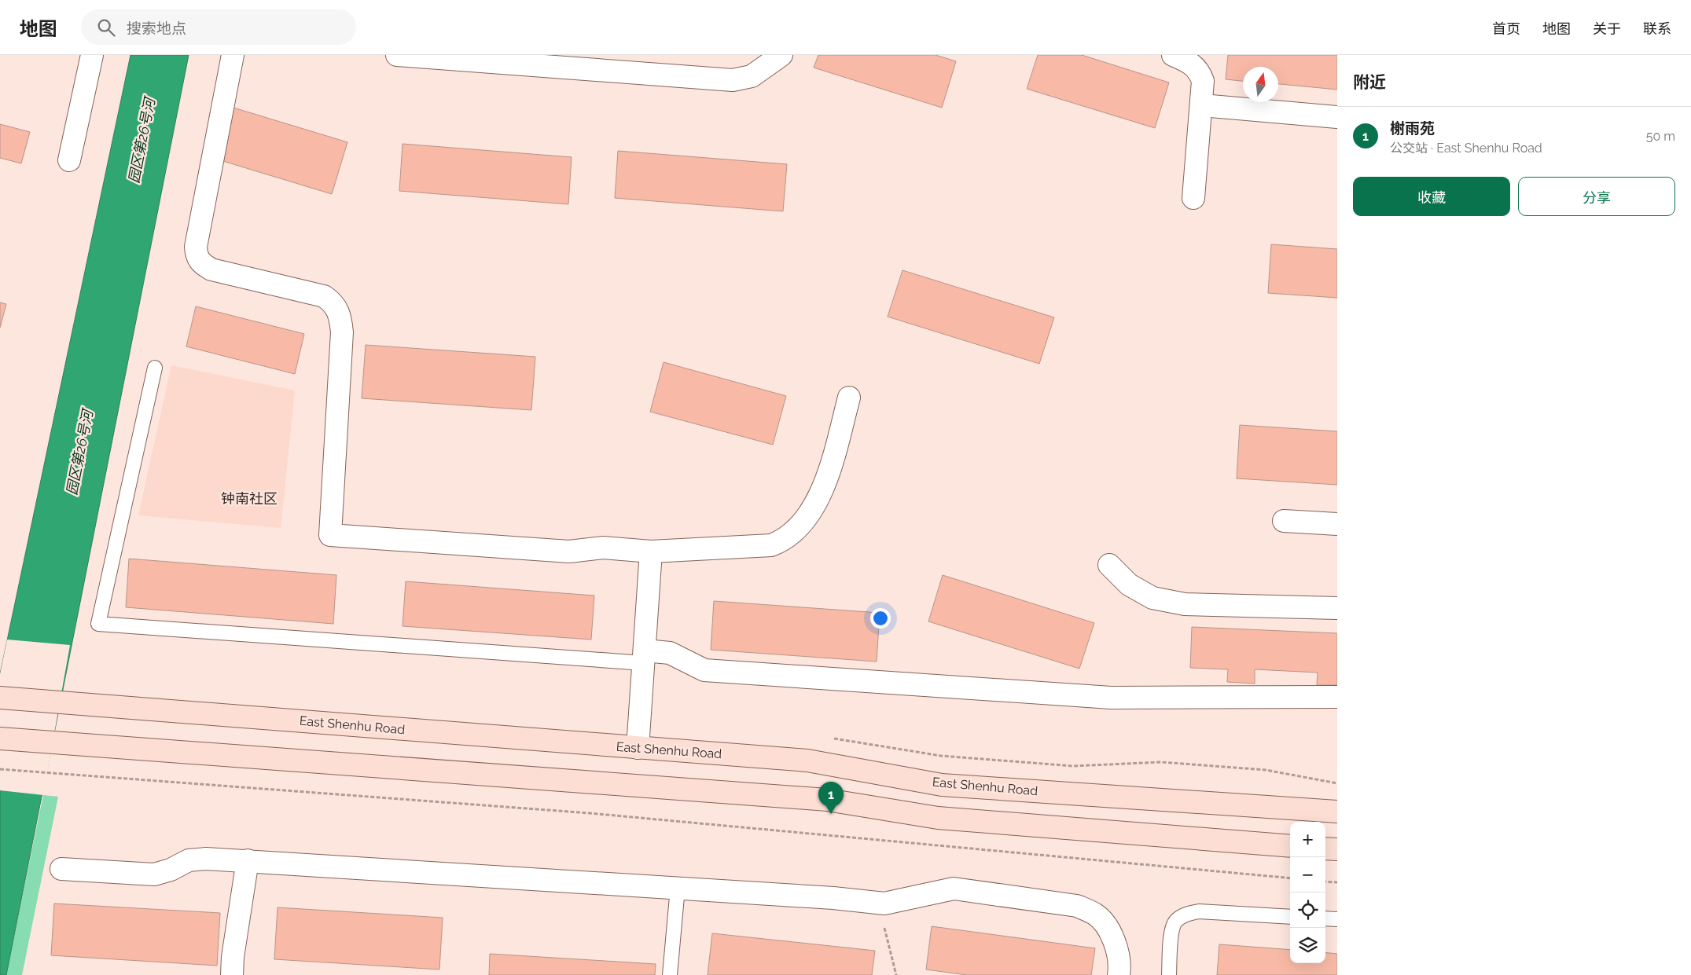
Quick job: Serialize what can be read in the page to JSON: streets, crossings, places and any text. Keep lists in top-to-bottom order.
{
  "streets": {
    "main road": ["East Shenhu Road"]
  },
  "districts": ["钟南社区"],
  "water": ["园区第26号河"],
  "north": "top",
  "page": {
    "header": "地图",
    "search": "搜索地点",
    "nav": [
      "首页",
      "地图",
      "关于",
      "联系"
    ],
    "heading": "附近",
    "list": [
      {
        "mark": "1",
        "name": "榭雨苑",
        "note": "公交站 · East Shenhu Road",
        "value": "50 m"
      }
    ],
    "buttons": ["收藏", "分享"],
    "pins": "1",
    "map_buttons": ["+", "−"]
  }
}
